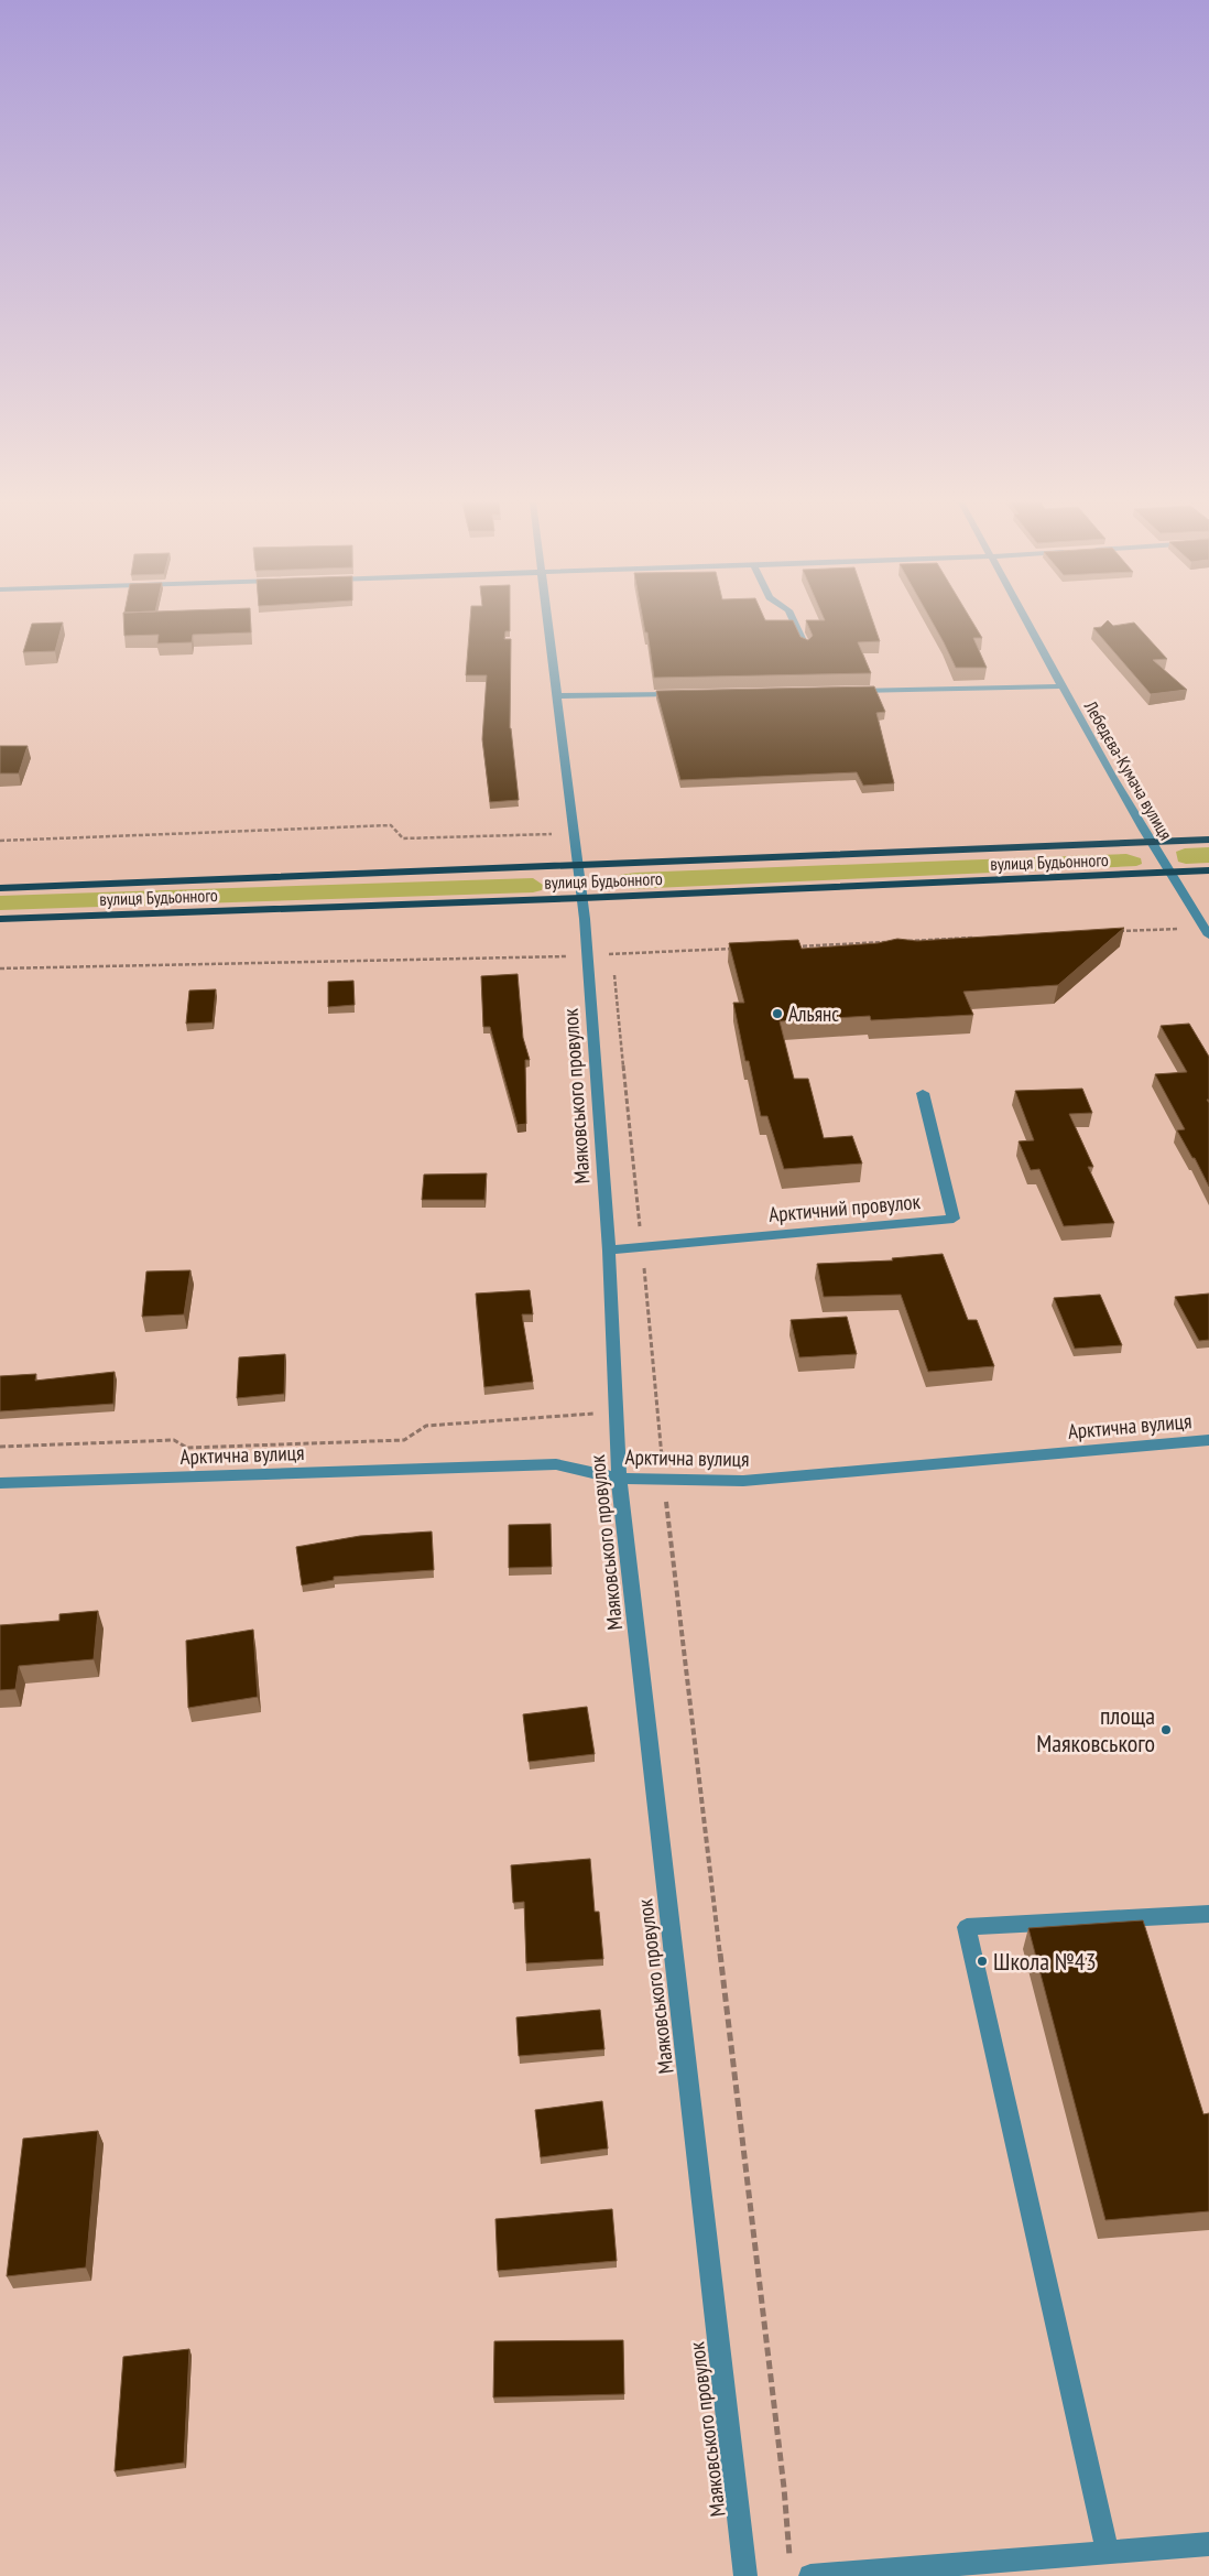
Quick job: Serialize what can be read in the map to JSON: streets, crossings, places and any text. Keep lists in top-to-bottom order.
{
  "streets": {
    "main road": ["вулиця Будьонного"],
    "street": [
      "Лебедєва-Кумача вулиця",
      "Маяковського провулок",
      "Арктичний провулок",
      "Арктична вулиця"
    ]
  },
  "crossings": [
    ["Лебедєва-Кумача вулиця", "вулиця Будьонного"],
    ["вулиця Будьонного", "Маяковського провулок"],
    ["Маяковського провулок", "Арктичний провулок"],
    ["Маяковського провулок", "Арктична вулиця"]
  ],
  "places": ["Альянс", "площа Маяковського", "Школа №43"]
}
